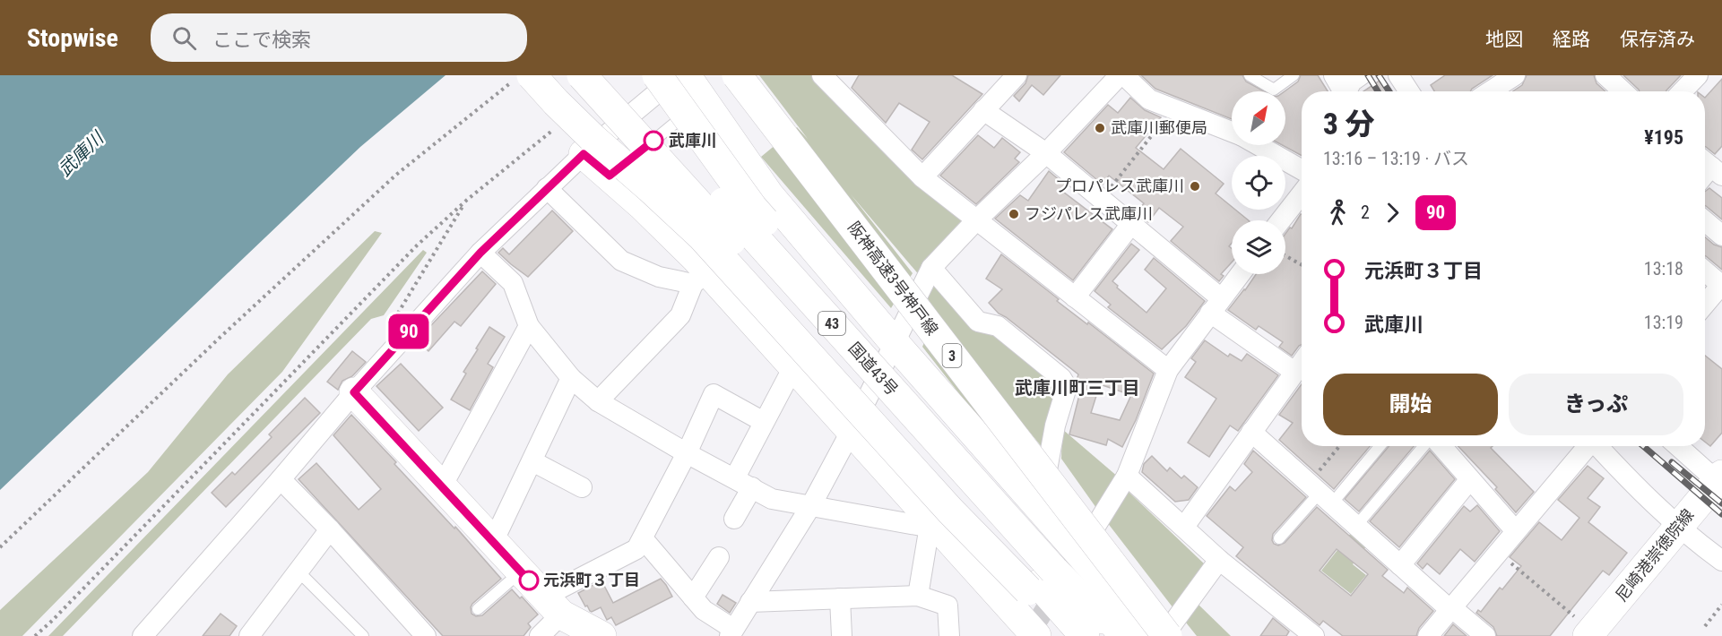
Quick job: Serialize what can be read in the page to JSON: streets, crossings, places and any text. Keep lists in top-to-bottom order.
{
  "streets": {
    "main road": [
      "阪神高速3号神戸線",
      "43",
      "3",
      "国道43号",
      "尼崎港崇徳院線"
    ]
  },
  "districts": ["武庫川町三丁目"],
  "water": ["武庫川"],
  "places": [
    "武庫川郵便局",
    "武庫川",
    "プロパレス武庫川",
    "フジパレス武庫川",
    "元浜町３丁目"
  ],
  "lines": ["bus line 90"],
  "north": "top right",
  "page": {
    "header": "Stopwise",
    "search": "ここで検索",
    "nav": ["地図", "経路", "保存済み"],
    "on_map": "90",
    "heading": ["3 分", "13:16 – 13:19 · バス", "¥195"],
    "legs": ["2", "90"],
    "list": [
      {
        "name": "元浜町３丁目",
        "value": "13:18"
      },
      {
        "name": "武庫川",
        "value": "13:19"
      }
    ],
    "buttons": ["開始", "きっぷ"]
  }
}
